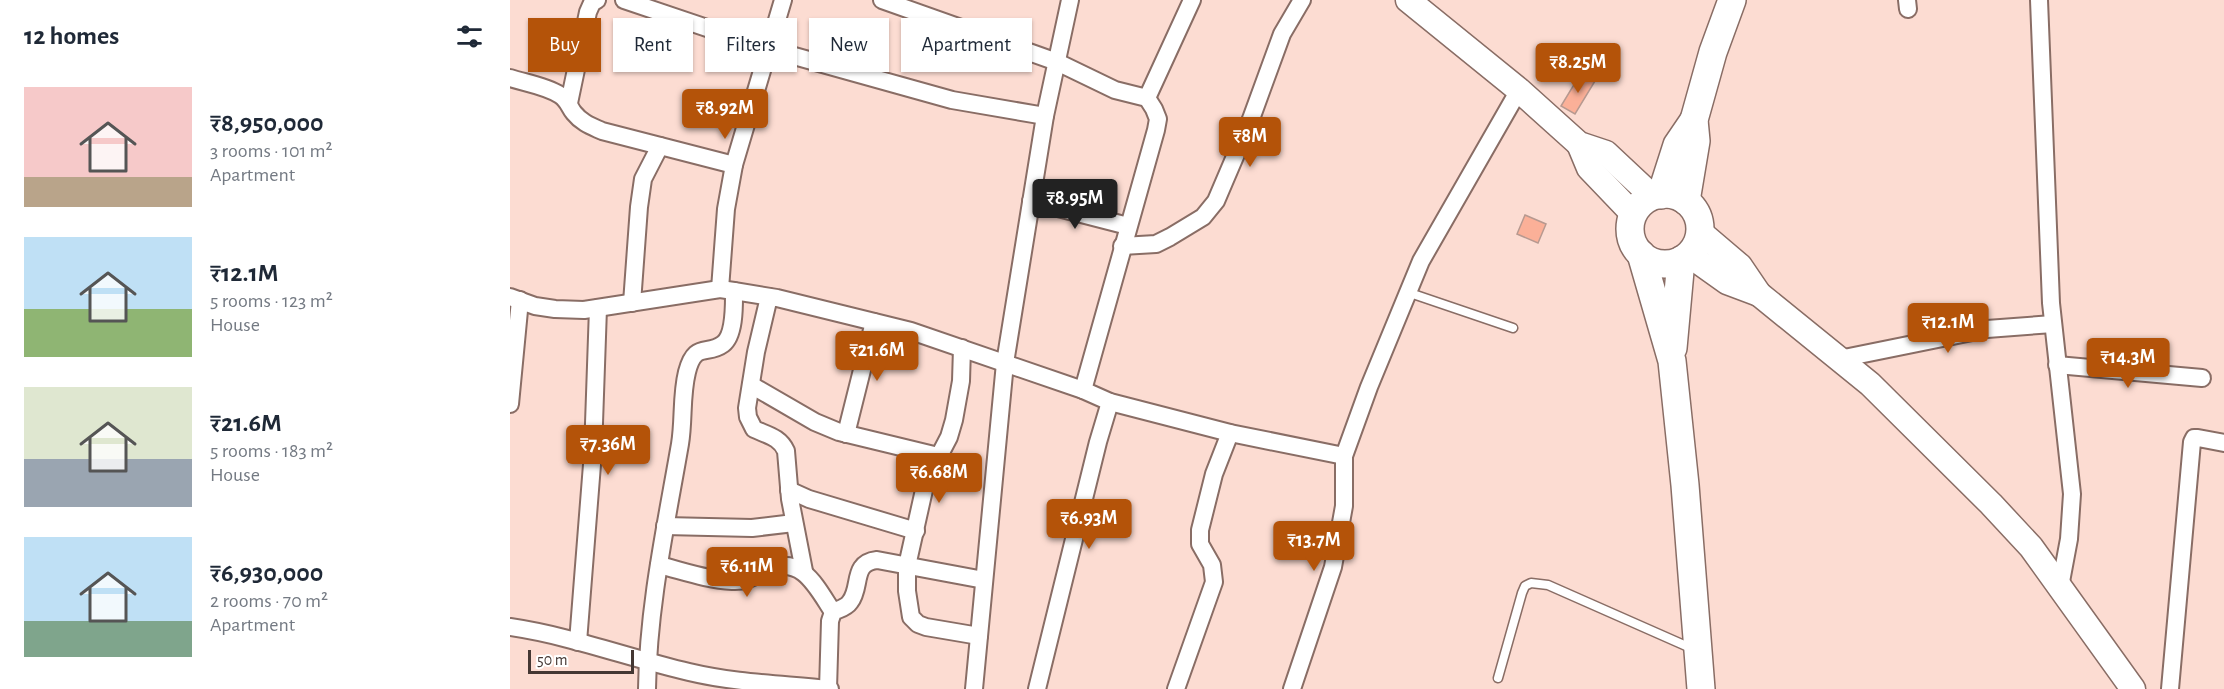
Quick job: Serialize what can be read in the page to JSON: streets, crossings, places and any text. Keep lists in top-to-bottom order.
{
  "scale_bar": "50 m",
  "page": {
    "heading": "12 homes",
    "chip": [
      "Buy",
      "Rent",
      "Filters",
      "New",
      "Apartment"
    ],
    "price": [
      "₹8.25M",
      "₹8.92M",
      "₹8M",
      "₹8.95M",
      "₹12.1M",
      "₹21.6M",
      "₹14.3M",
      "₹7.36M",
      "₹6.68M",
      "₹6.93M",
      "₹13.7M",
      "₹6.11M"
    ],
    "list": [
      {
        "name": "₹8,950,000",
        "note": "3 rooms · 101 m² · Apartment"
      },
      {
        "name": "₹12.1M",
        "note": "5 rooms · 123 m² · House"
      },
      {
        "name": "₹21.6M",
        "note": "5 rooms · 183 m² · House"
      },
      {
        "name": "₹6,930,000",
        "note": "2 rooms · 70 m² · Apartment"
      }
    ],
    "scale": "50 m"
  }
}
